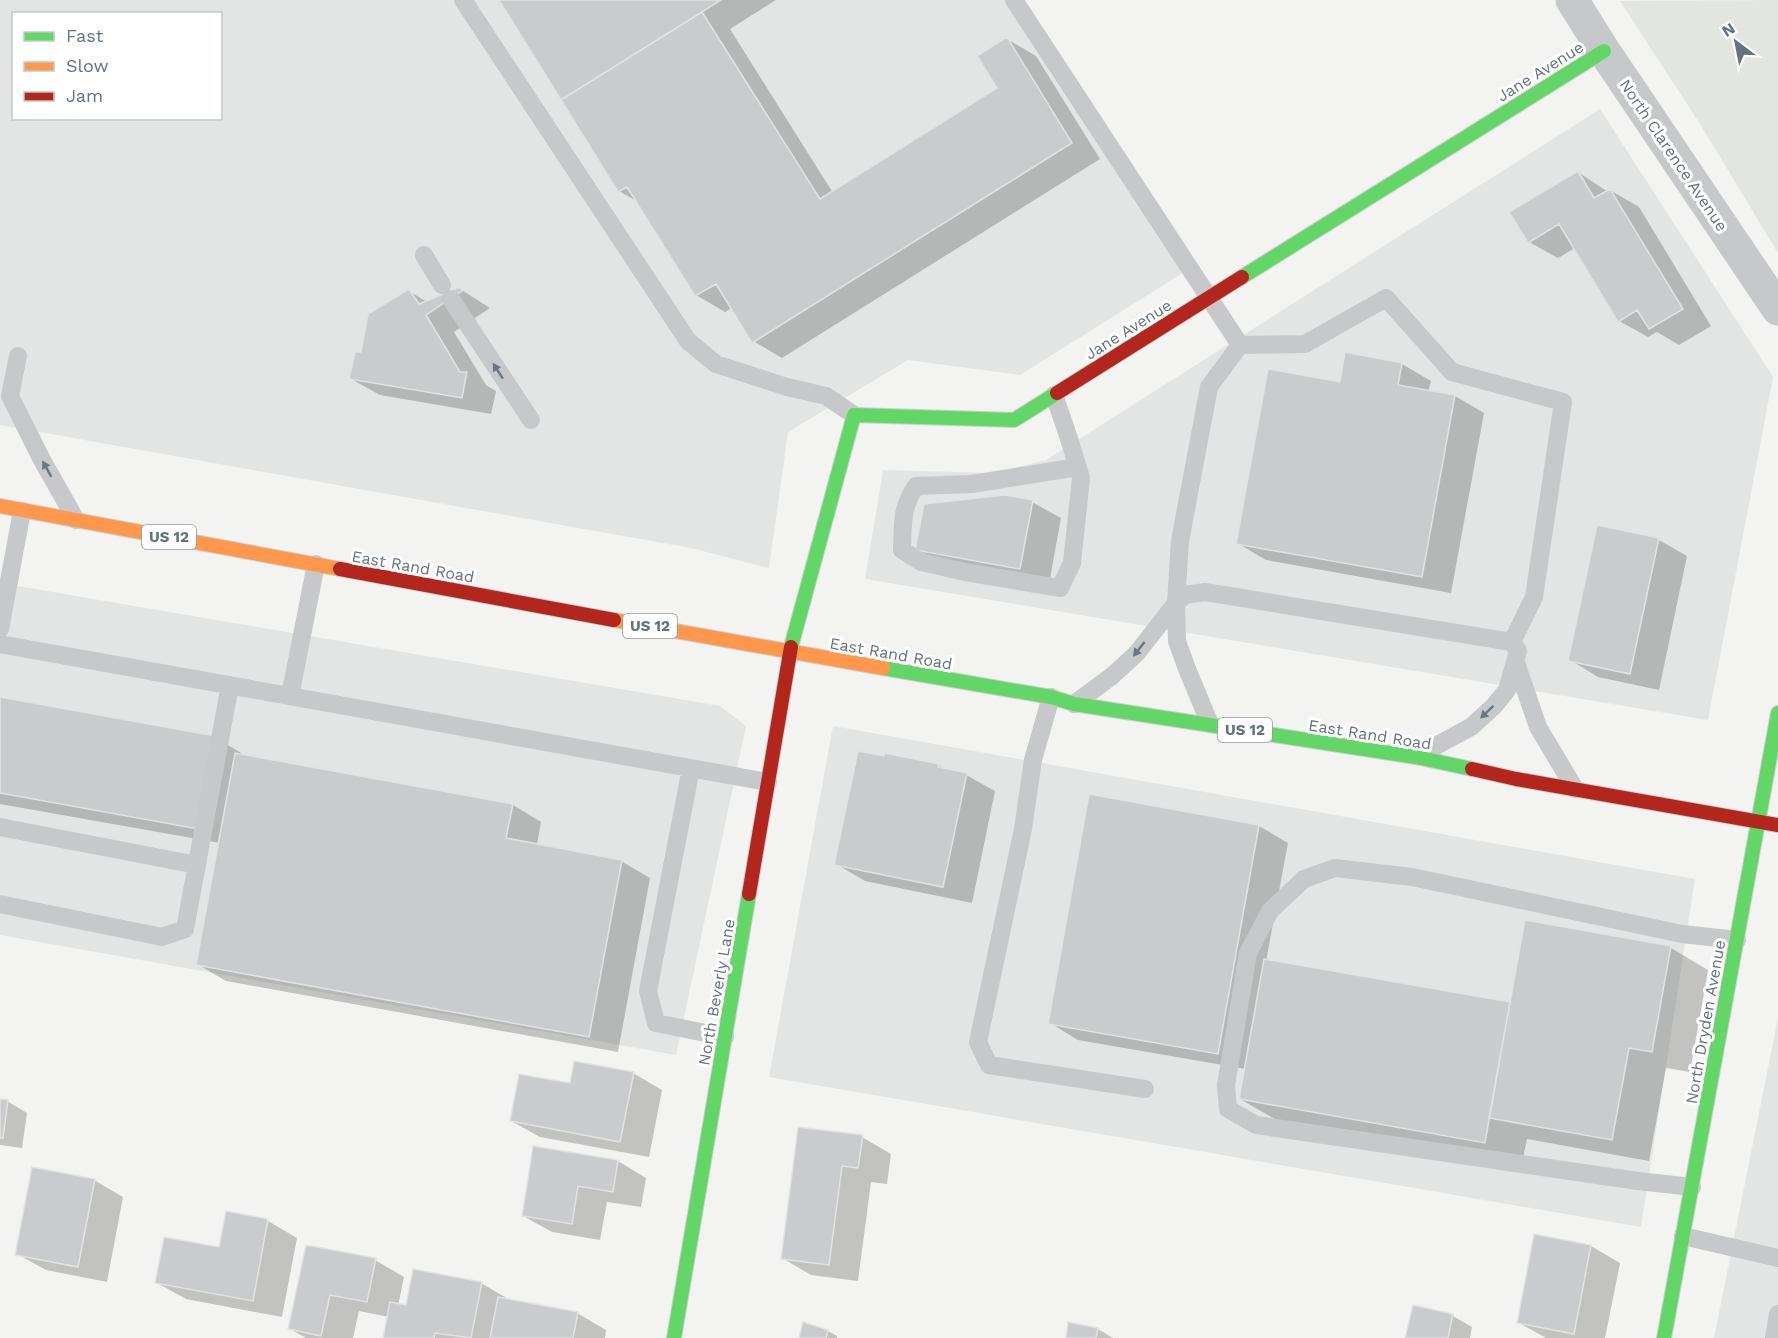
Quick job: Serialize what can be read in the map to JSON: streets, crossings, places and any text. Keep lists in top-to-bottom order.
{
  "streets": {
    "street": [
      "Jane Avenue",
      "North Clarence Avenue",
      "US 12",
      "East Rand Road",
      "North Beverly Lane",
      "North Dryden Avenue"
    ]
  },
  "crossings": [
    ["Jane Avenue", "North Clarence Avenue"],
    ["East Rand Road", "North Beverly Lane"],
    ["East Rand Road", "North Dryden Avenue"]
  ],
  "legend": ["Fast", "Slow", "Jam"],
  "north": "top left"
}
